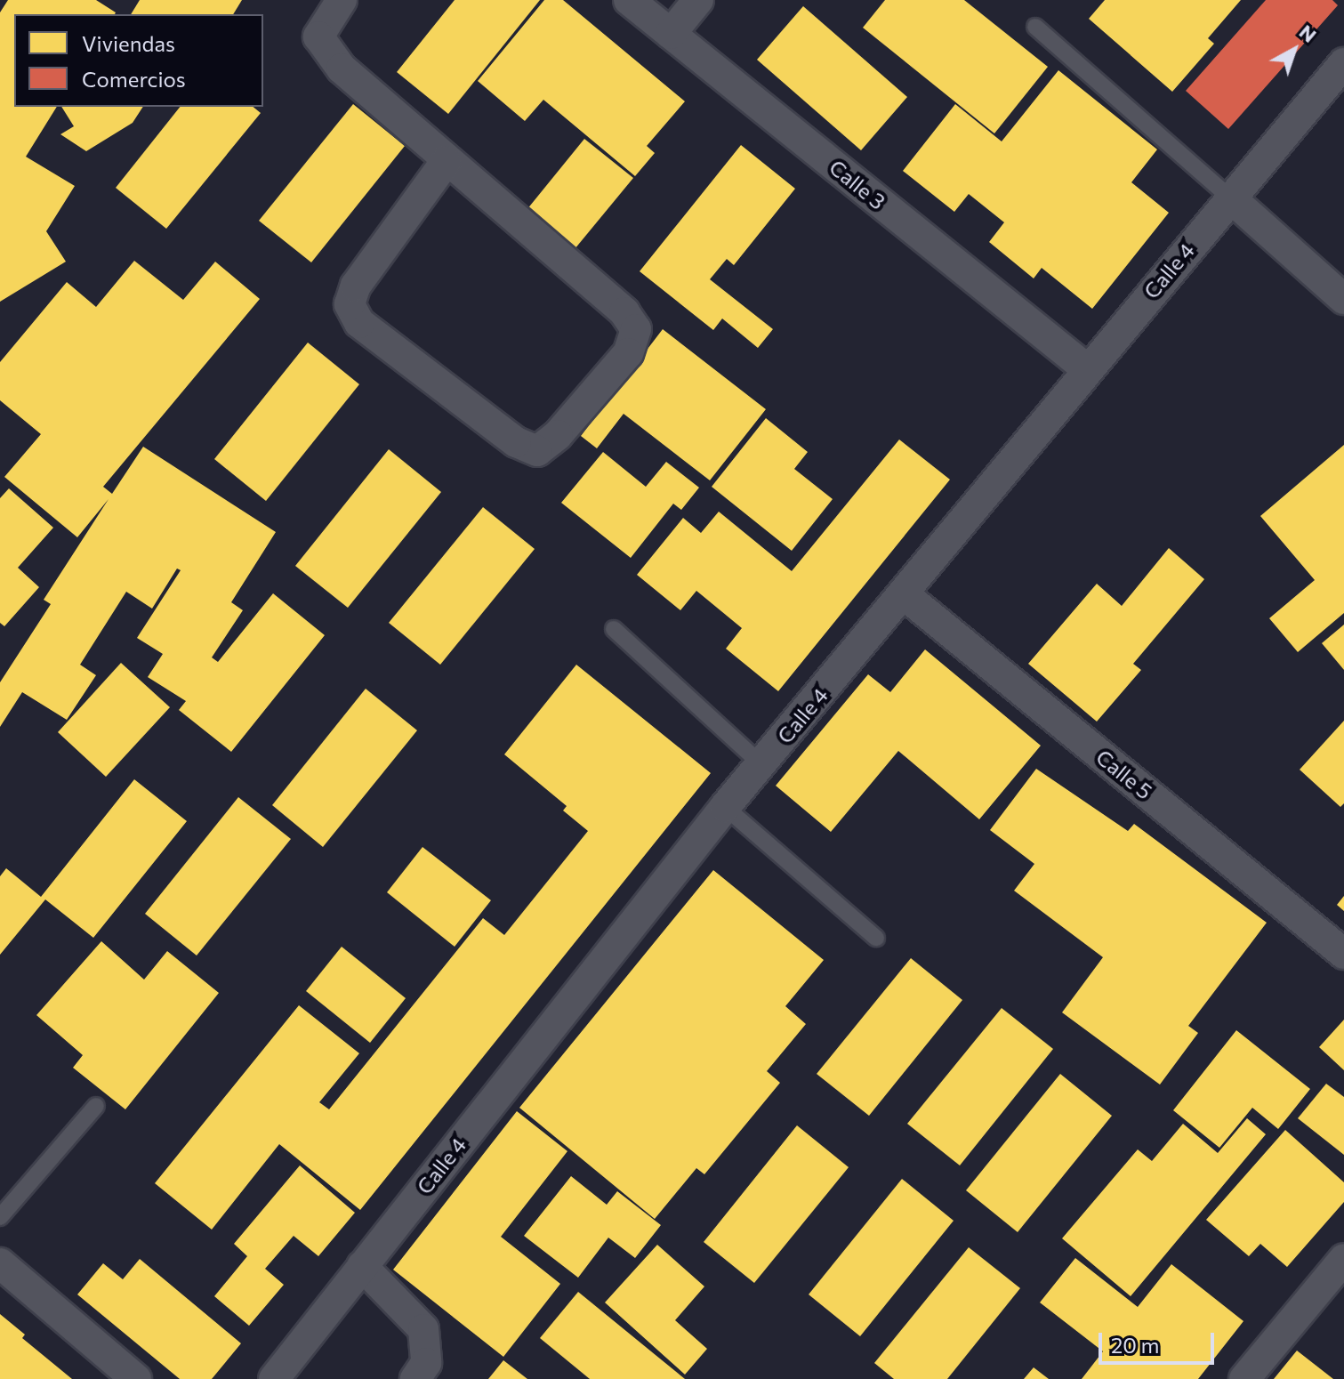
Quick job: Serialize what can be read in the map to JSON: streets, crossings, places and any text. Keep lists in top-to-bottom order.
{
  "streets": {
    "street": ["Calle 3", "Calle 4", "Calle 5"]
  },
  "crossings": [
    ["Calle 3", "Calle 4"],
    ["Calle 4", "Calle 5"]
  ],
  "legend": ["Viviendas", "Comercios"],
  "scale_bar": "20 m",
  "north": "top right"
}
